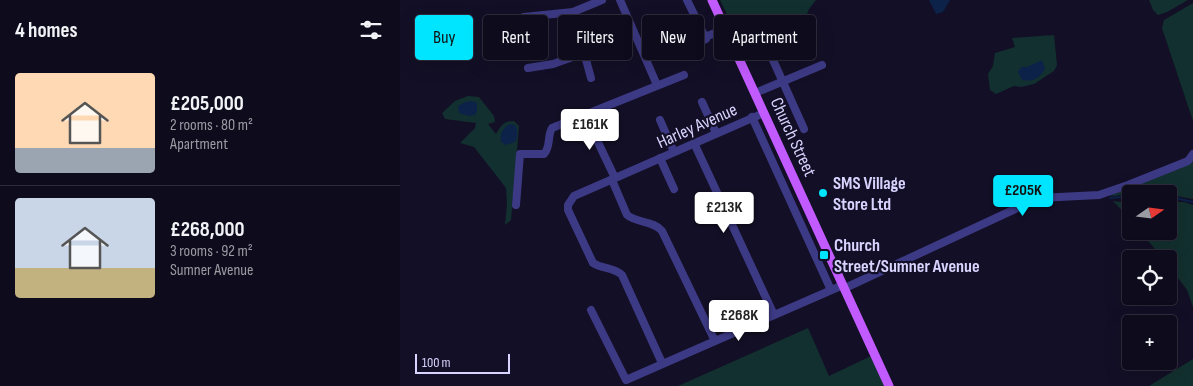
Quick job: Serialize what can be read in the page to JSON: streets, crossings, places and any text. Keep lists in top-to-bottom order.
{
  "streets": {
    "main road": ["Church Street"],
    "street": ["Harley Avenue"]
  },
  "crossings": [
    ["Harley Avenue", "Church Street"]
  ],
  "places": {
    "other": ["SMS Village Store Ltd"],
    "transit": ["Church Street/Sumner Avenue"]
  },
  "scale_bar": "100 m",
  "north": "right",
  "page": {
    "heading": "4 homes",
    "chip": [
      "Buy",
      "Rent",
      "Filters",
      "New",
      "Apartment"
    ],
    "list": [
      {
        "name": "£205,000",
        "note": "2 rooms · 80 m² · Apartment"
      },
      {
        "name": "£268,000",
        "note": "3 rooms · 92 m² · Sumner Avenue"
      }
    ],
    "price": [
      "£161K",
      "£205K",
      "£213K",
      "£268K"
    ],
    "map_buttons": "+",
    "scale": "100 m"
  }
}
